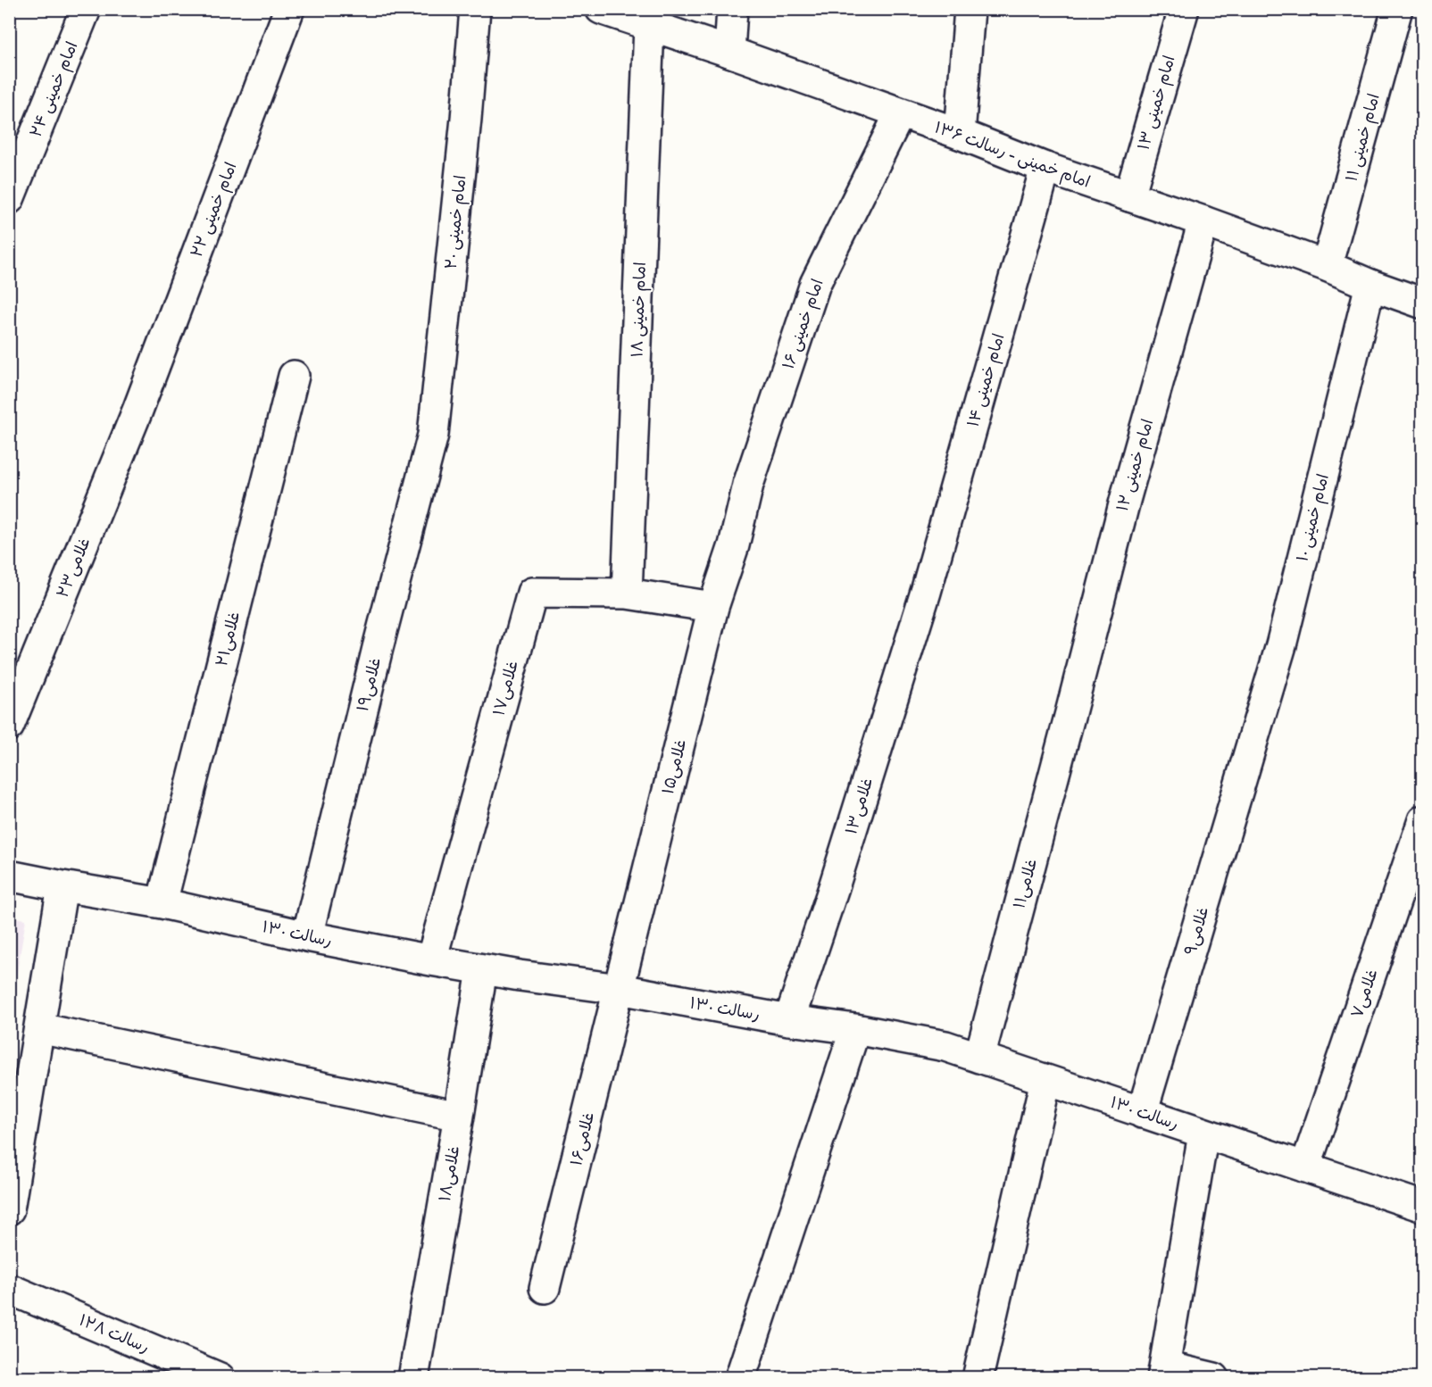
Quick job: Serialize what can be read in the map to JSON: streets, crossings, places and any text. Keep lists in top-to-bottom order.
{
  "streets": {
    "street": [
      "امام خمینی ۲۴",
      "امام خمینی ۱۳",
      "امام خمینی ۱۱",
      "امام خمینی - رسالت ۱۳۶",
      "امام خمینی ۲۲",
      "امام خمینی ۲۰",
      "امام خمینی ۱۸",
      "امام خمینی ۱۶",
      "امام خمینی ۱۴",
      "امام خمینی ۱۲",
      "امام خمینی ۱۰",
      "غلامی۲۳",
      "غلامی۲۱",
      "غلامی۱۹",
      "غلامی۱۷",
      "غلامی۱۵",
      "غلامی۱۳",
      "غلامی۱۱",
      "غلامی۹",
      "رسالت ۱۳۰",
      "غلامی۷",
      "غلامی۱۶",
      "غلامی۱۸",
      "رسالت ۱۲۸"
    ]
  },
  "crossings": [
    ["امام خمینی ۱۳", "امام خمینی - رسالت ۱۳۶"],
    ["امام خمینی ۱۱", "امام خمینی - رسالت ۱۳۶"],
    ["امام خمینی - رسالت ۱۳۶", "امام خمینی ۱۸"],
    ["امام خمینی - رسالت ۱۳۶", "امام خمینی ۱۶"],
    ["امام خمینی - رسالت ۱۳۶", "امام خمینی ۱۴"],
    ["امام خمینی - رسالت ۱۳۶", "امام خمینی ۱۲"],
    ["امام خمینی - رسالت ۱۳۶", "امام خمینی ۱۰"],
    ["امام خمینی ۲۲", "غلامی۲۳"],
    ["امام خمینی ۲۰", "غلامی۱۹"],
    ["امام خمینی ۱۸", "غلامی۱۷"],
    ["امام خمینی ۱۶", "غلامی۱۵"],
    ["امام خمینی ۱۴", "غلامی۱۳"],
    ["امام خمینی ۱۲", "غلامی۱۱"],
    ["امام خمینی ۱۰", "غلامی۹"],
    ["غلامی۲۱", "رسالت ۱۳۰"],
    ["غلامی۱۹", "رسالت ۱۳۰"],
    ["غلامی۱۷", "غلامی۱۵"],
    ["غلامی۱۷", "رسالت ۱۳۰"],
    ["غلامی۱۵", "رسالت ۱۳۰"],
    ["غلامی۱۵", "غلامی۱۶"],
    ["غلامی۱۳", "رسالت ۱۳۰"],
    ["غلامی۱۱", "رسالت ۱۳۰"],
    ["غلامی۹", "رسالت ۱۳۰"],
    ["رسالت ۱۳۰", "غلامی۷"],
    ["رسالت ۱۳۰", "غلامی۱۶"],
    ["رسالت ۱۳۰", "غلامی۱۸"]
  ]
}
